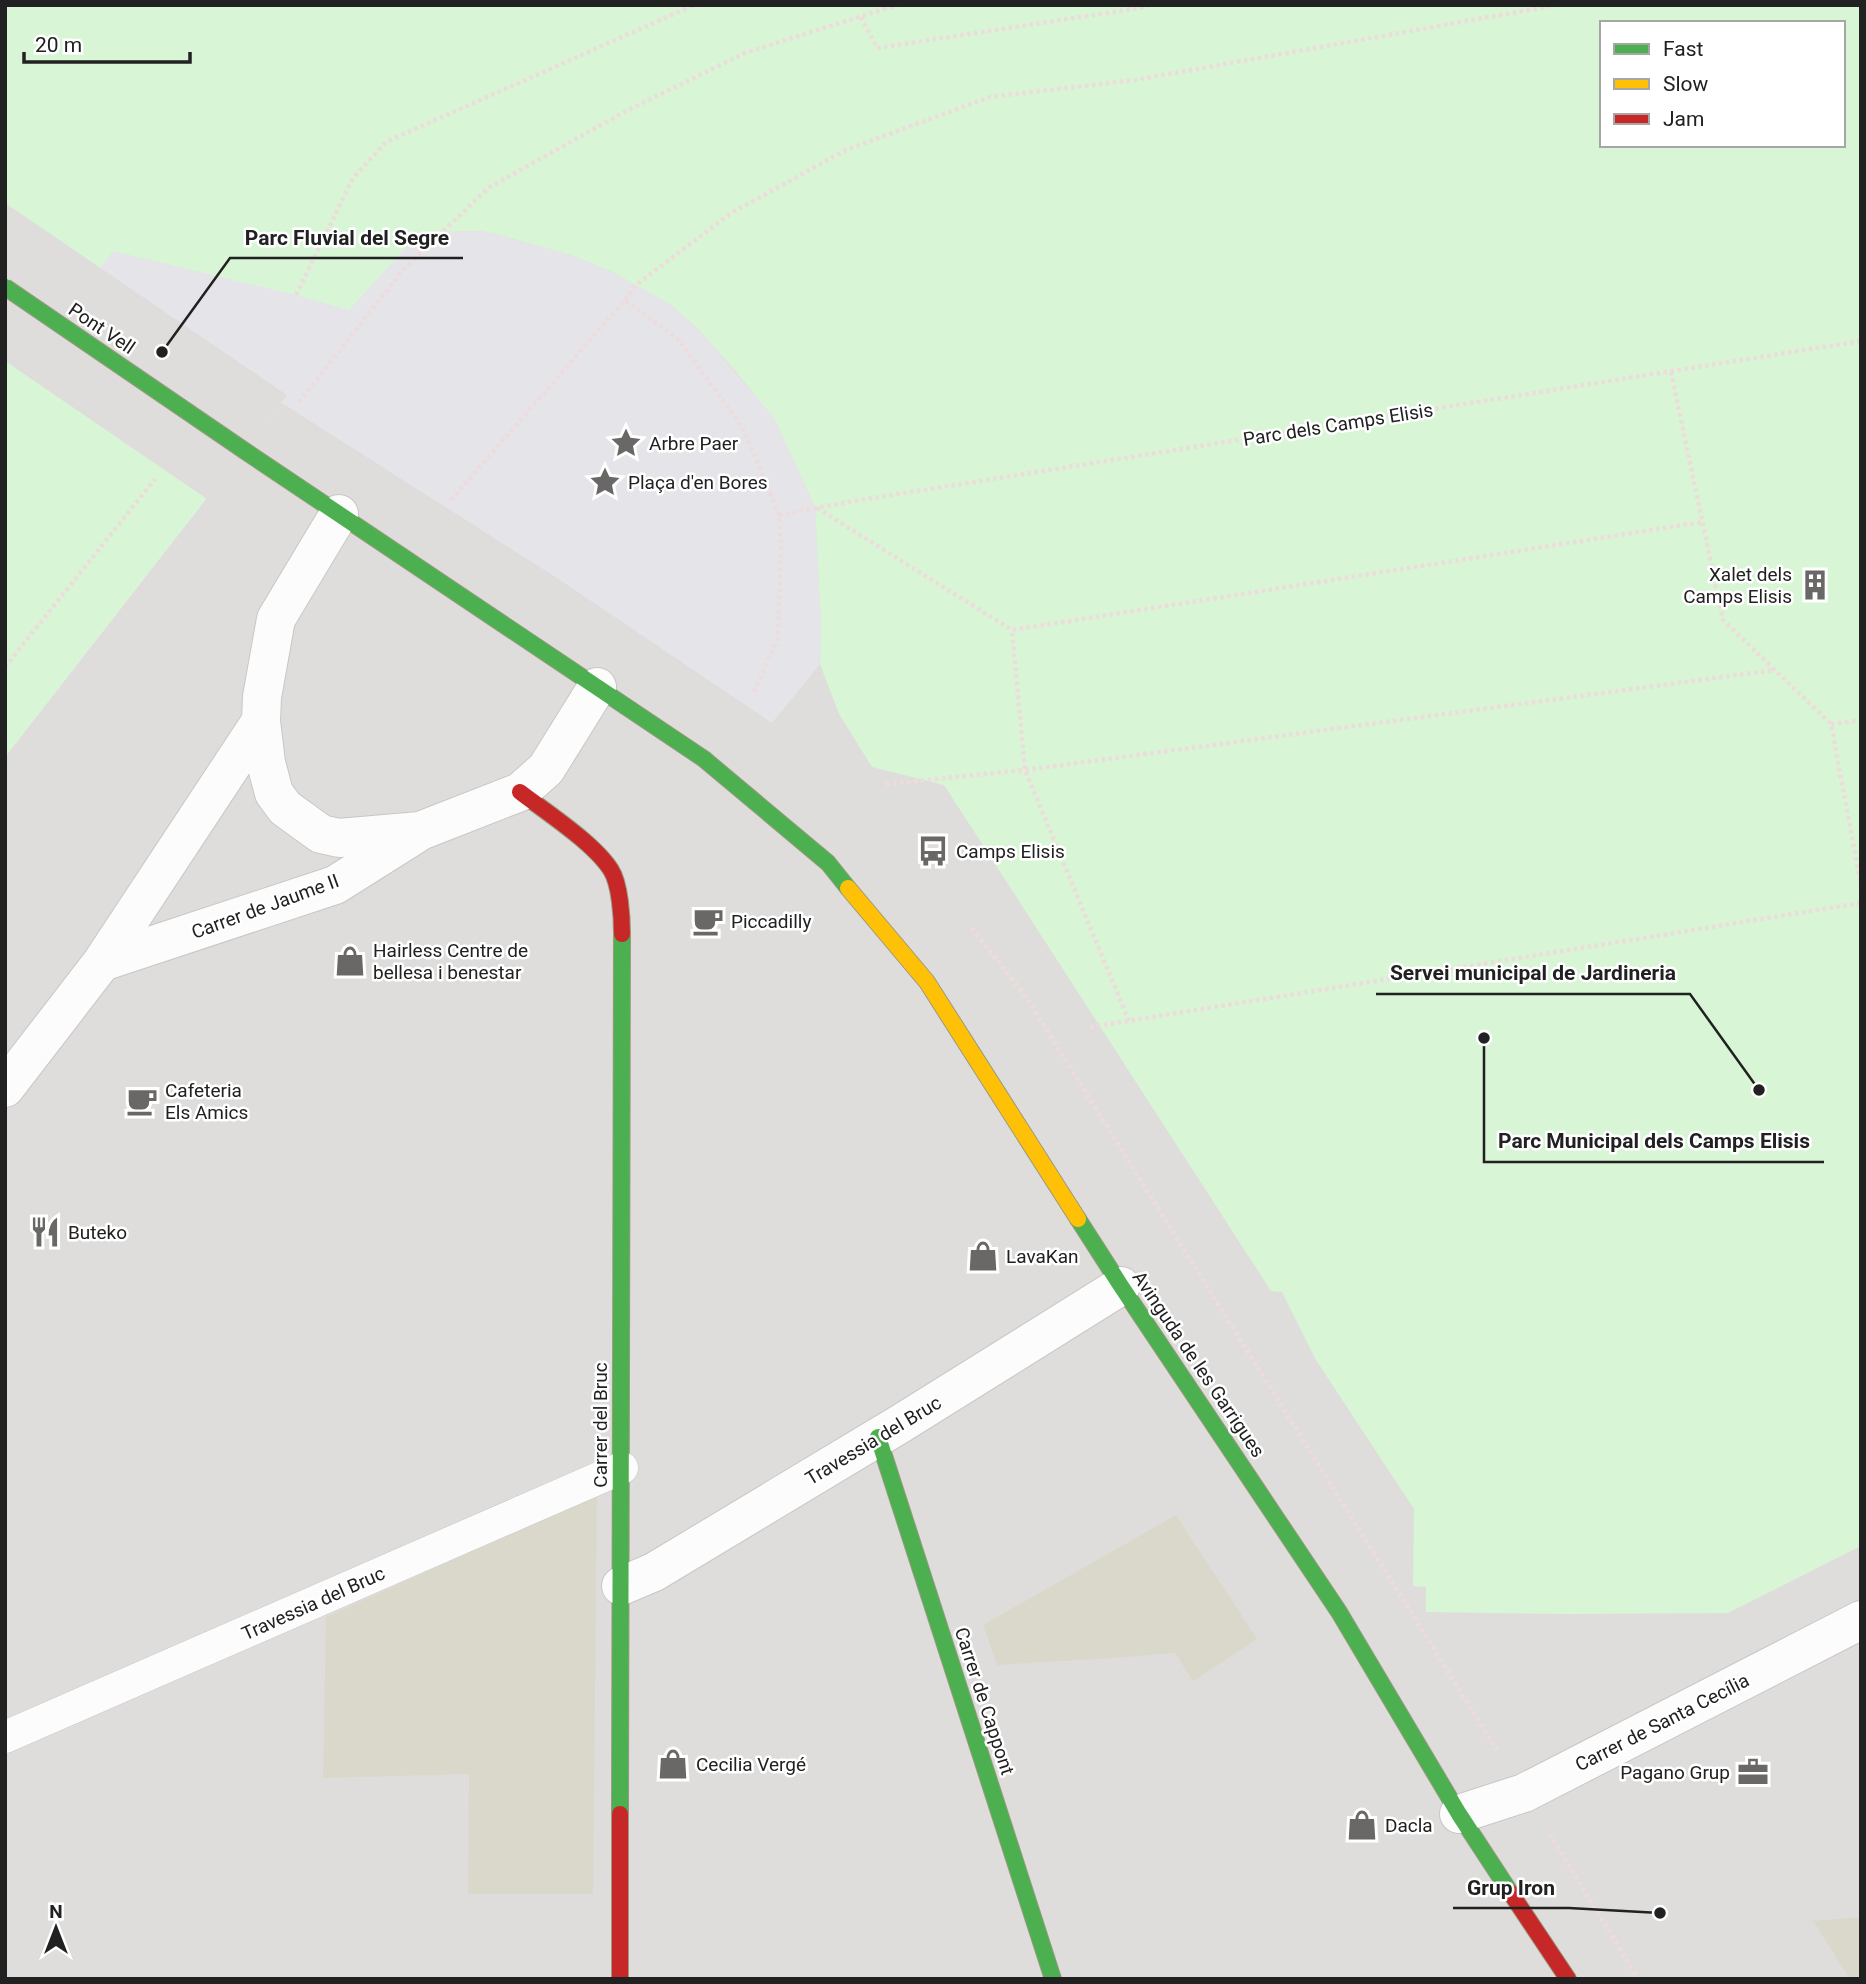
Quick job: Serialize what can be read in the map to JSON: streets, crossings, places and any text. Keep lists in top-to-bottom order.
{
  "streets": {
    "main road": [
      "Pont Vell",
      "Avinguda de les Garrigues",
      "Carrer del Bruc",
      "Carrer de Cappont"
    ],
    "street": ["Carrer de Jaume II", "Travessia del Bruc", "Carrer de Santa Cecília"],
    "path": ["Parc dels Camps Elisis"]
  },
  "crossings": [
    ["Pont Vell", "Carrer de Jaume II"],
    ["Carrer de Jaume II", "Avinguda de les Garrigues"],
    ["Carrer de Jaume II", "Carrer del Bruc"],
    ["Avinguda de les Garrigues", "Travessia del Bruc"],
    ["Avinguda de les Garrigues", "Carrer de Santa Cecília"],
    ["Carrer del Bruc", "Travessia del Bruc"],
    ["Travessia del Bruc", "Carrer de Cappont"]
  ],
  "places": {
    "other": [
      "Parc Fluvial del Segre",
      "Parc Municipal dels Camps Elisis",
      "Servei municipal de Jardineria",
      "Grup Iron"
    ],
    "place": ["Arbre Paer", "Plaça d'en Bores"],
    "building": ["Xalet dels Camps Elisis"],
    "bus stop": ["Camps Elisis"],
    "cafe": ["Piccadilly", "Cafeteria Els Amics"],
    "shop": [
      "Hairless Centre de bellesa i benestar",
      "LavaKan",
      "Cecilia Vergé",
      "Dacla"
    ],
    "restaurant": ["Buteko"],
    "office": ["Pagano Grup"]
  },
  "legend": ["Fast", "Slow", "Jam"],
  "scale_bar": "20 m",
  "north": "top"
}
